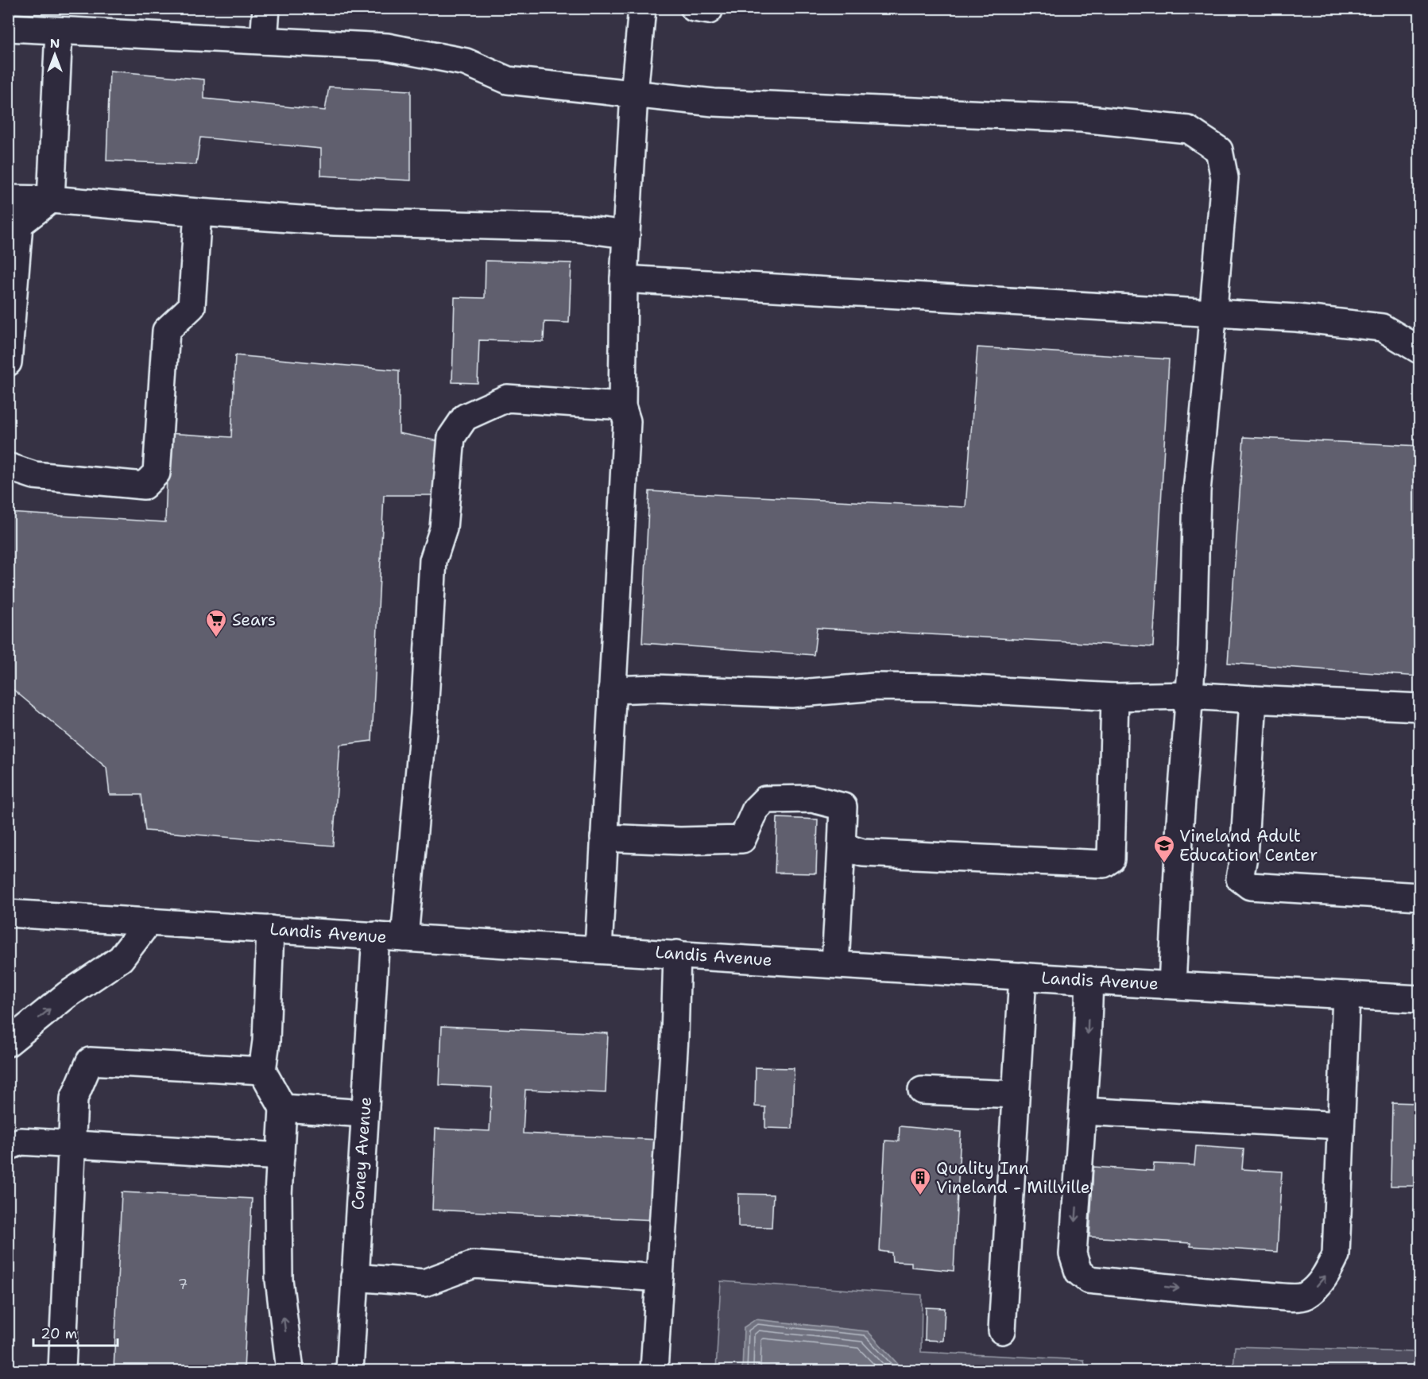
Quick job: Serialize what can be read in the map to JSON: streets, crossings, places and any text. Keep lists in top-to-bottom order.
{
  "streets": {
    "main road": ["Landis Avenue", "Coney Avenue"]
  },
  "crossings": [
    ["Landis Avenue", "Coney Avenue"]
  ],
  "places": {
    "supermarket": ["Sears"],
    "school or university": ["Vineland Adult Education Center"],
    "building": ["Quality Inn Vineland - Millville"]
  },
  "house_numbers": ["7"],
  "scale_bar": "20 m",
  "north": "top"
}
